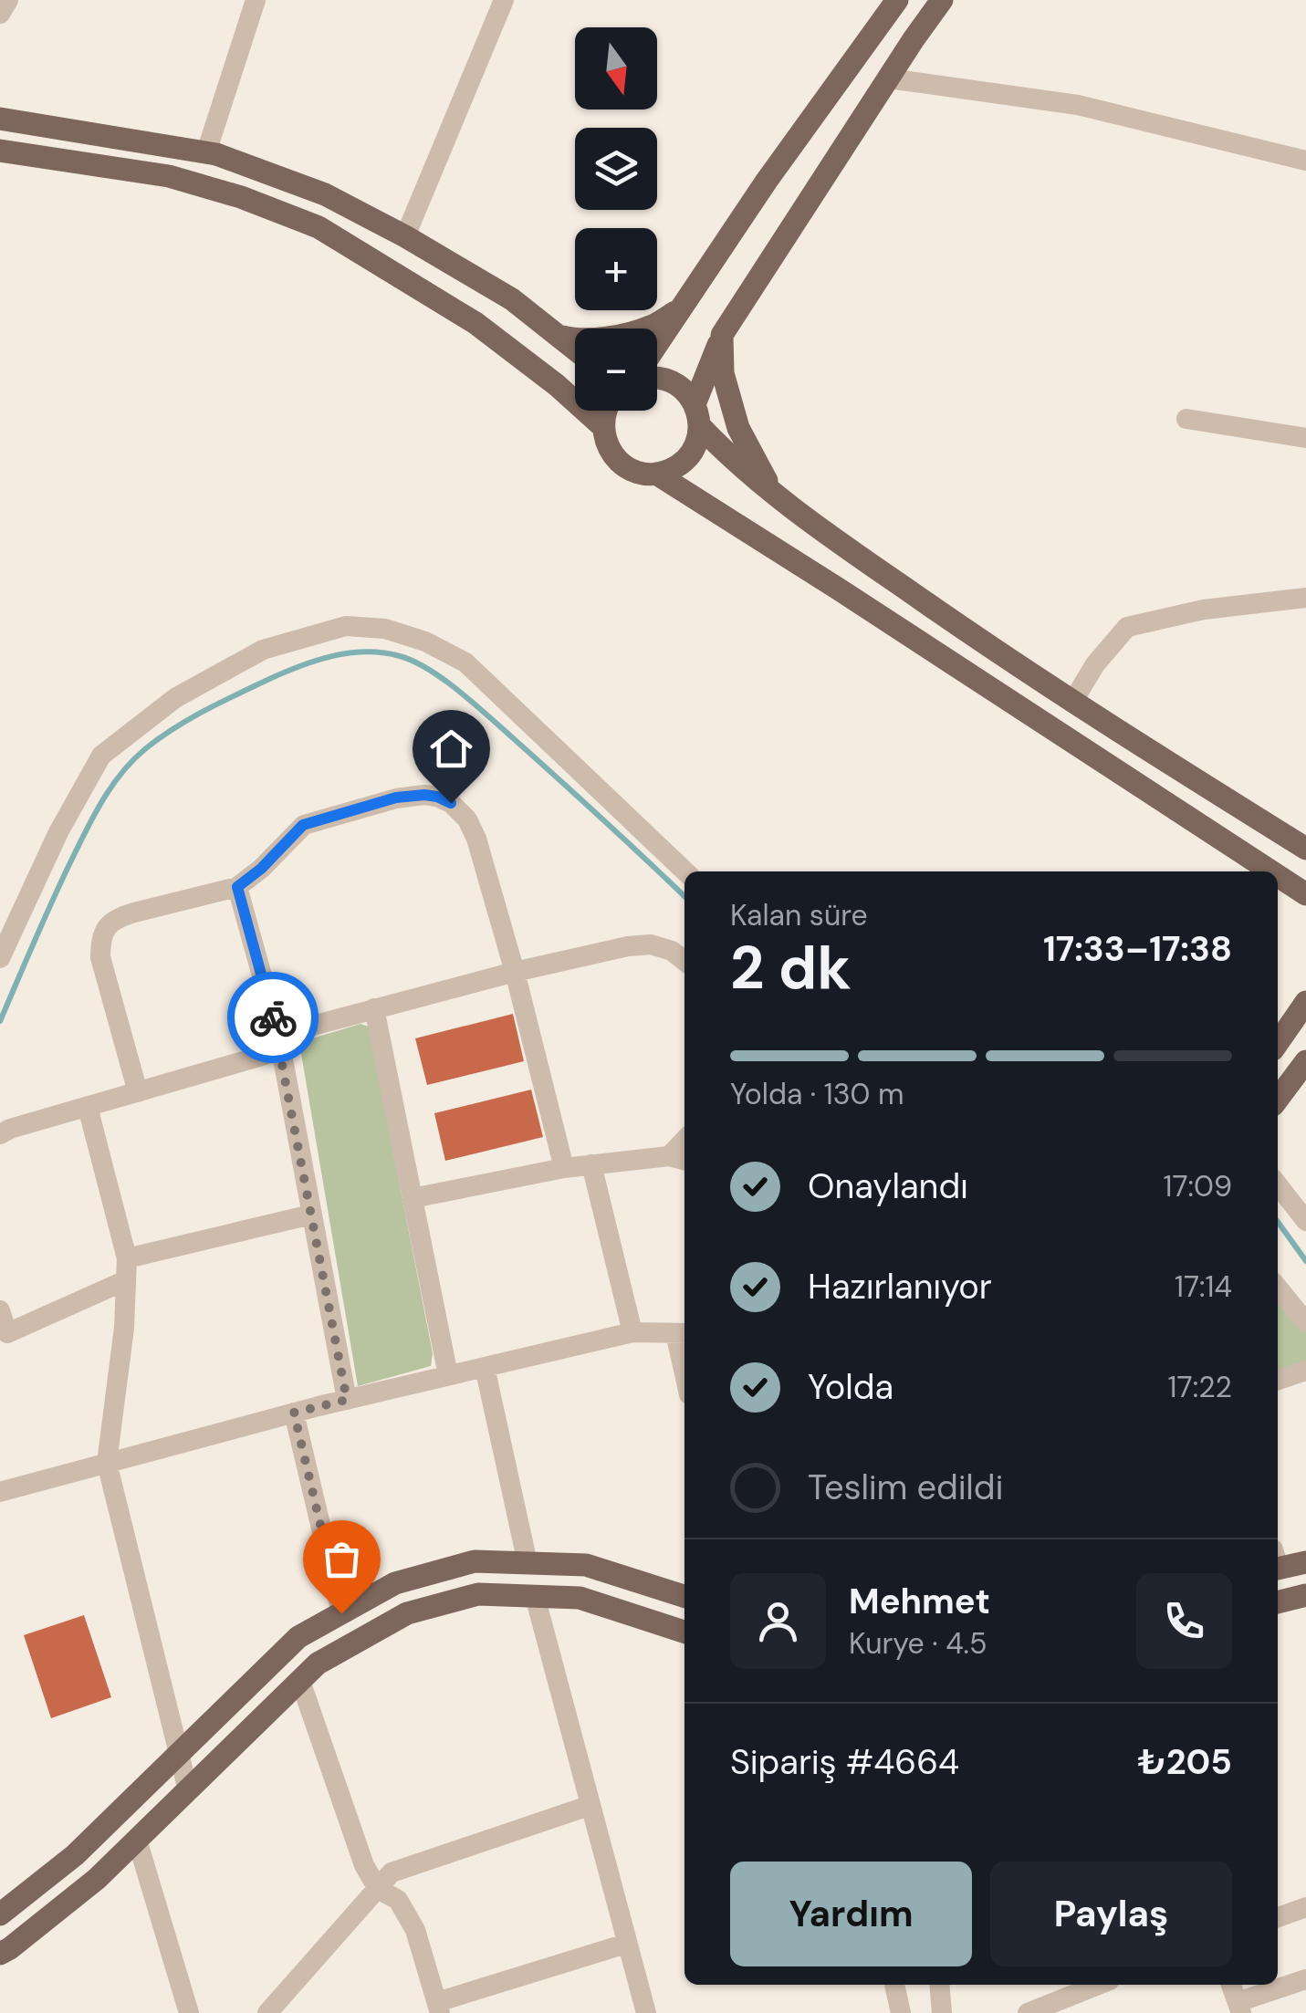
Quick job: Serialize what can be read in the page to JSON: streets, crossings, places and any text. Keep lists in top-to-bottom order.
{
  "north": "bottom",
  "page": {
    "map_buttons": ["+", "−"],
    "heading": ["2 dk", "Kalan süre", "17:33–17:38"],
    "panel": [
      "Mehmet",
      "Kurye · 4.5",
      "Sipariş #4664",
      "₺205"
    ],
    "bar": "Yolda · 130 m",
    "list": [
      ["Onaylandı", "17:09"],
      ["Hazırlanıyor", "17:14"],
      ["Yolda", "17:22"],
      "Teslim edildi"
    ],
    "buttons": ["Yardım", "Paylaş"]
  }
}
